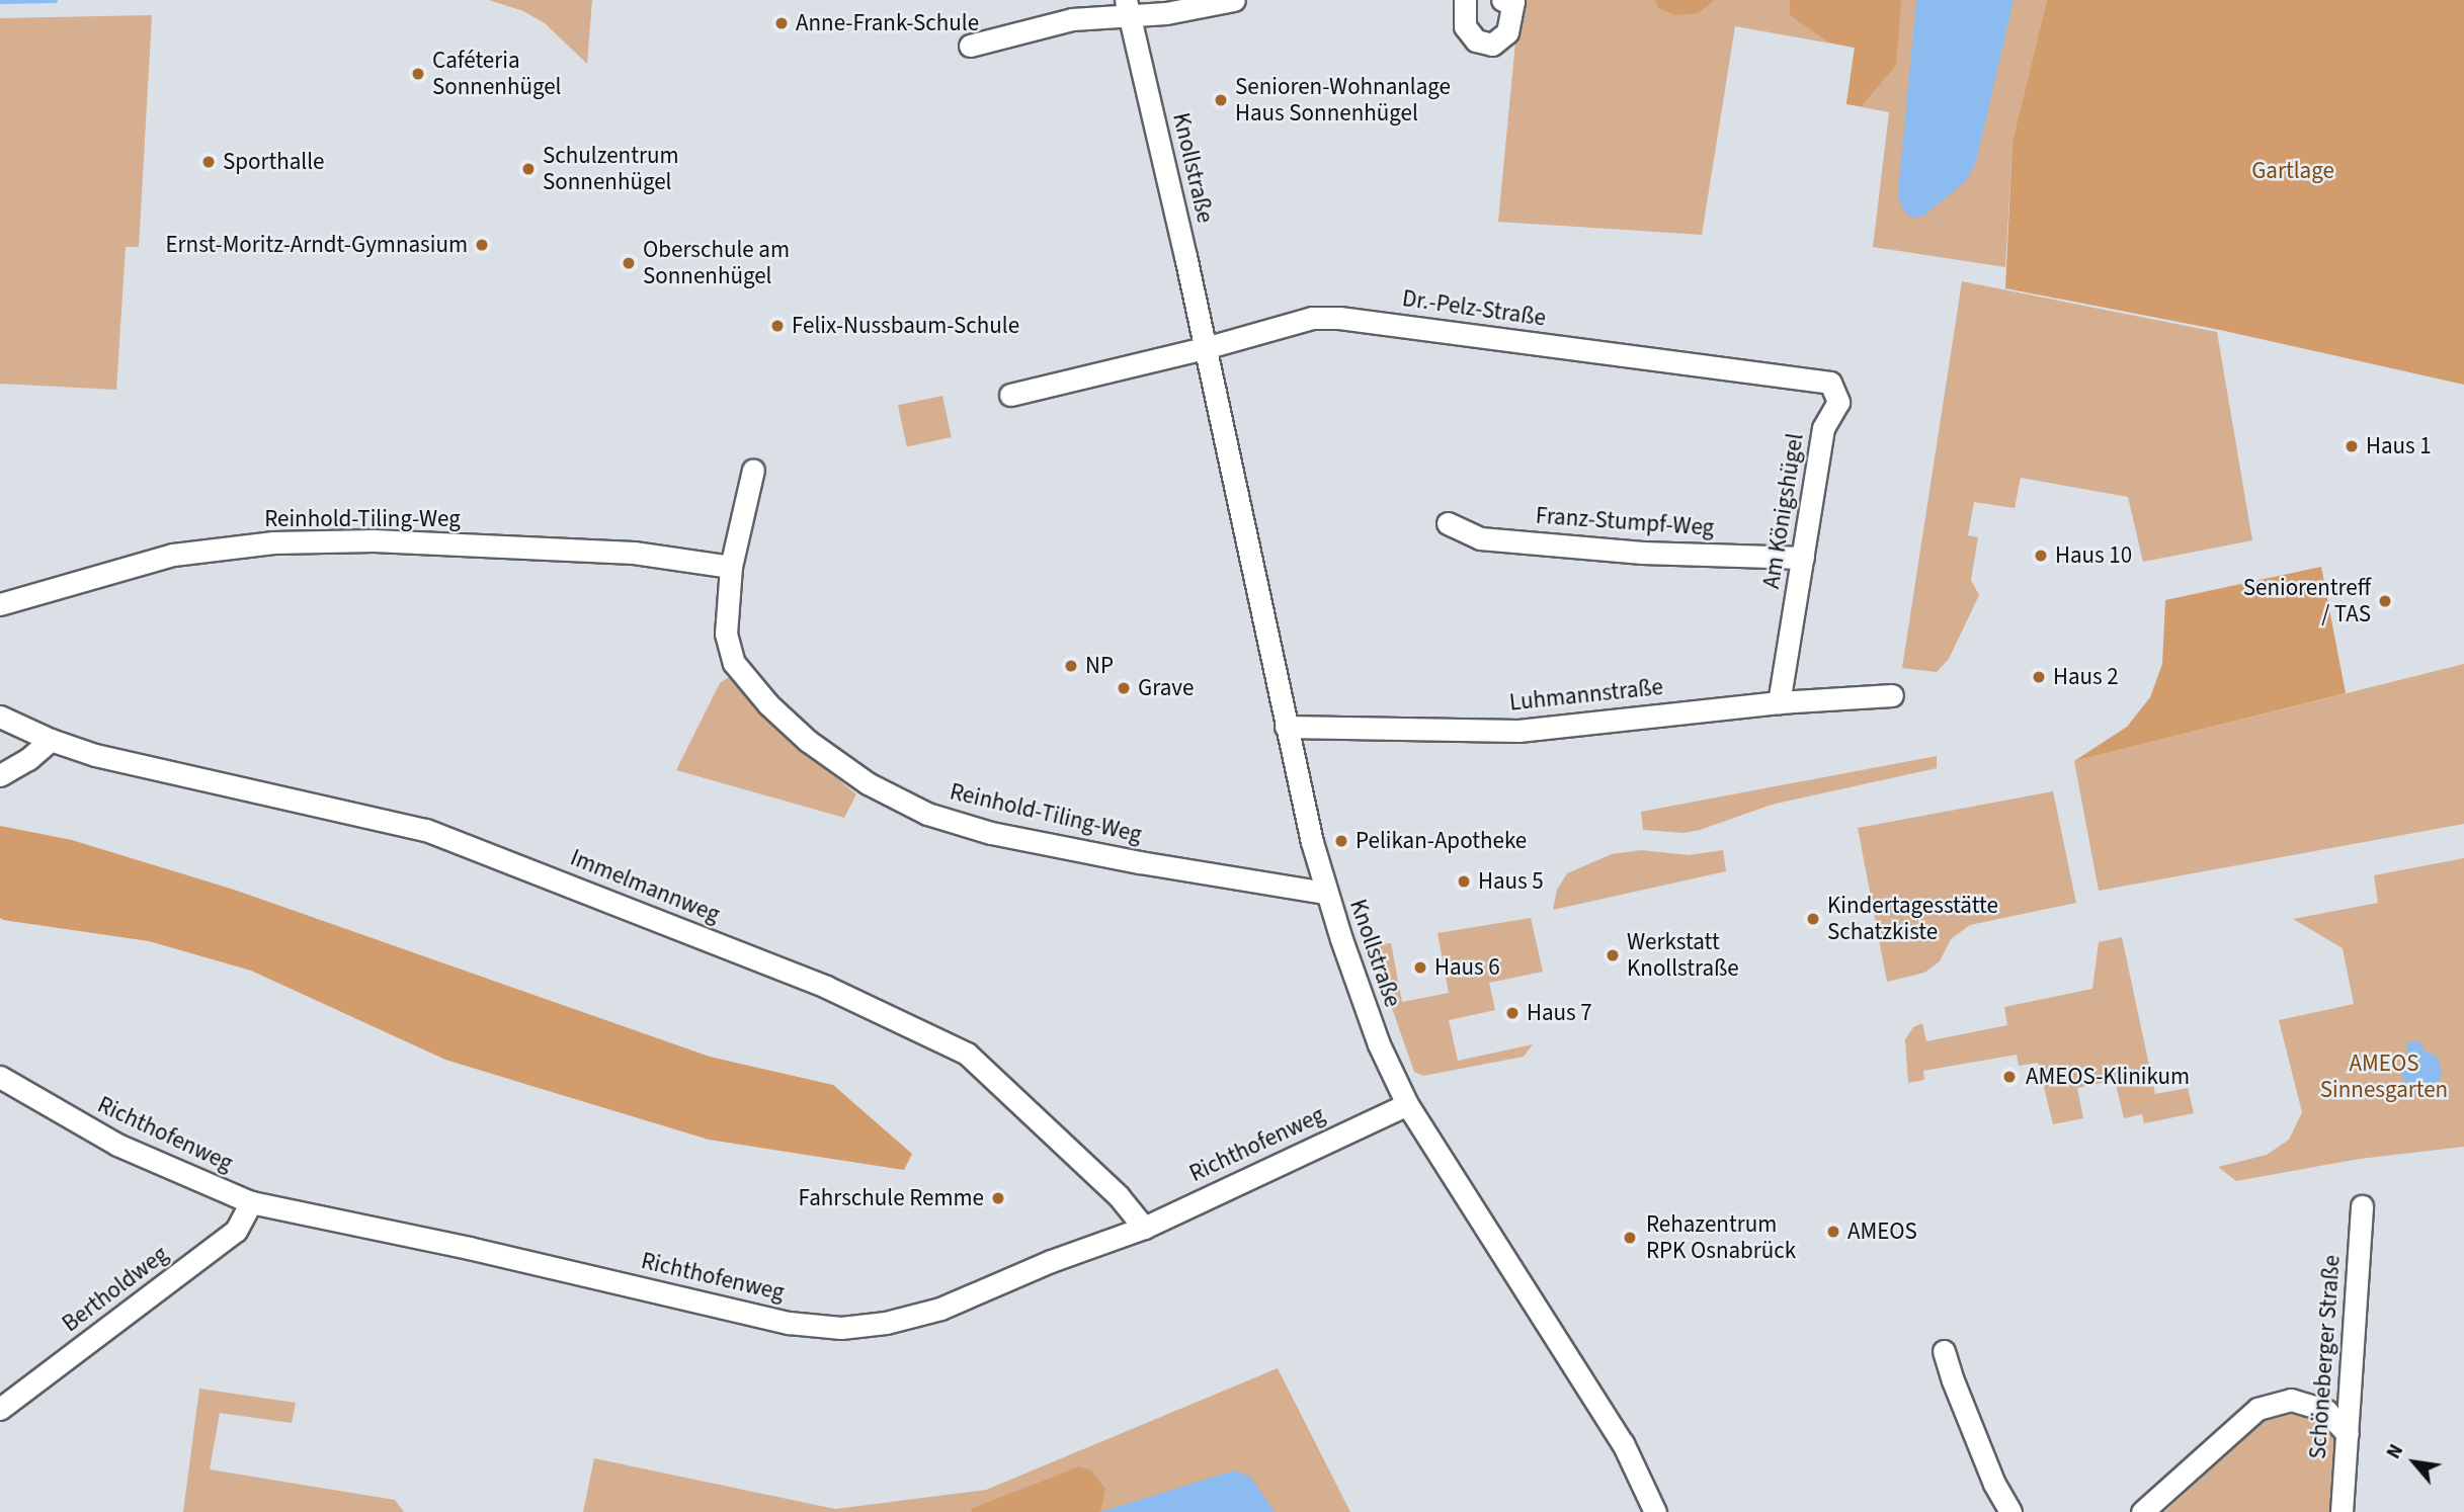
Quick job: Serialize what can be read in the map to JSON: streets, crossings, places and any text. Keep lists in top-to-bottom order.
{
  "streets": {
    "street": [
      "Knollstraße",
      "Dr.-Pelz-Straße",
      "Am Königshügel",
      "Reinhold-Tiling-Weg",
      "Franz-Stumpf-Weg",
      "Luhmannstraße",
      "Immelmannweg",
      "Richthofenweg",
      "Bertholdweg",
      "Schöneberger Straße"
    ]
  },
  "crossings": [
    ["Knollstraße", "Dr.-Pelz-Straße"],
    ["Knollstraße", "Reinhold-Tiling-Weg"],
    ["Knollstraße", "Luhmannstraße"],
    ["Knollstraße", "Richthofenweg"],
    ["Dr.-Pelz-Straße", "Am Königshügel"],
    ["Am Königshügel", "Franz-Stumpf-Weg"],
    ["Am Königshügel", "Luhmannstraße"],
    ["Immelmannweg", "Richthofenweg"],
    ["Richthofenweg", "Bertholdweg"]
  ],
  "parks": ["Gartlage", "AMEOS Sinnesgarten"],
  "places": [
    "Anne-Frank-Schule",
    "Caféteria Sonnenhügel",
    "Senioren-Wohnanlage Haus Sonnenhügel",
    "Sporthalle",
    "Schulzentrum Sonnenhügel",
    "Ernst-Moritz-Arndt-Gymnasium",
    "Oberschule am Sonnenhügel",
    "Felix-Nussbaum-Schule",
    "Haus 1",
    "Haus 10",
    "Seniorentreff / TAS",
    "NP",
    "Haus 2",
    "Grave",
    "Pelikan-Apotheke",
    "Haus 5",
    "Kindertagesstätte Schatzkiste",
    "Werkstatt Knollstraße",
    "Haus 6",
    "Haus 7",
    "AMEOS-Klinikum",
    "Fahrschule Remme",
    "AMEOS",
    "Rehazentrum RPK Osnabrück"
  ],
  "north": "top left"
}
